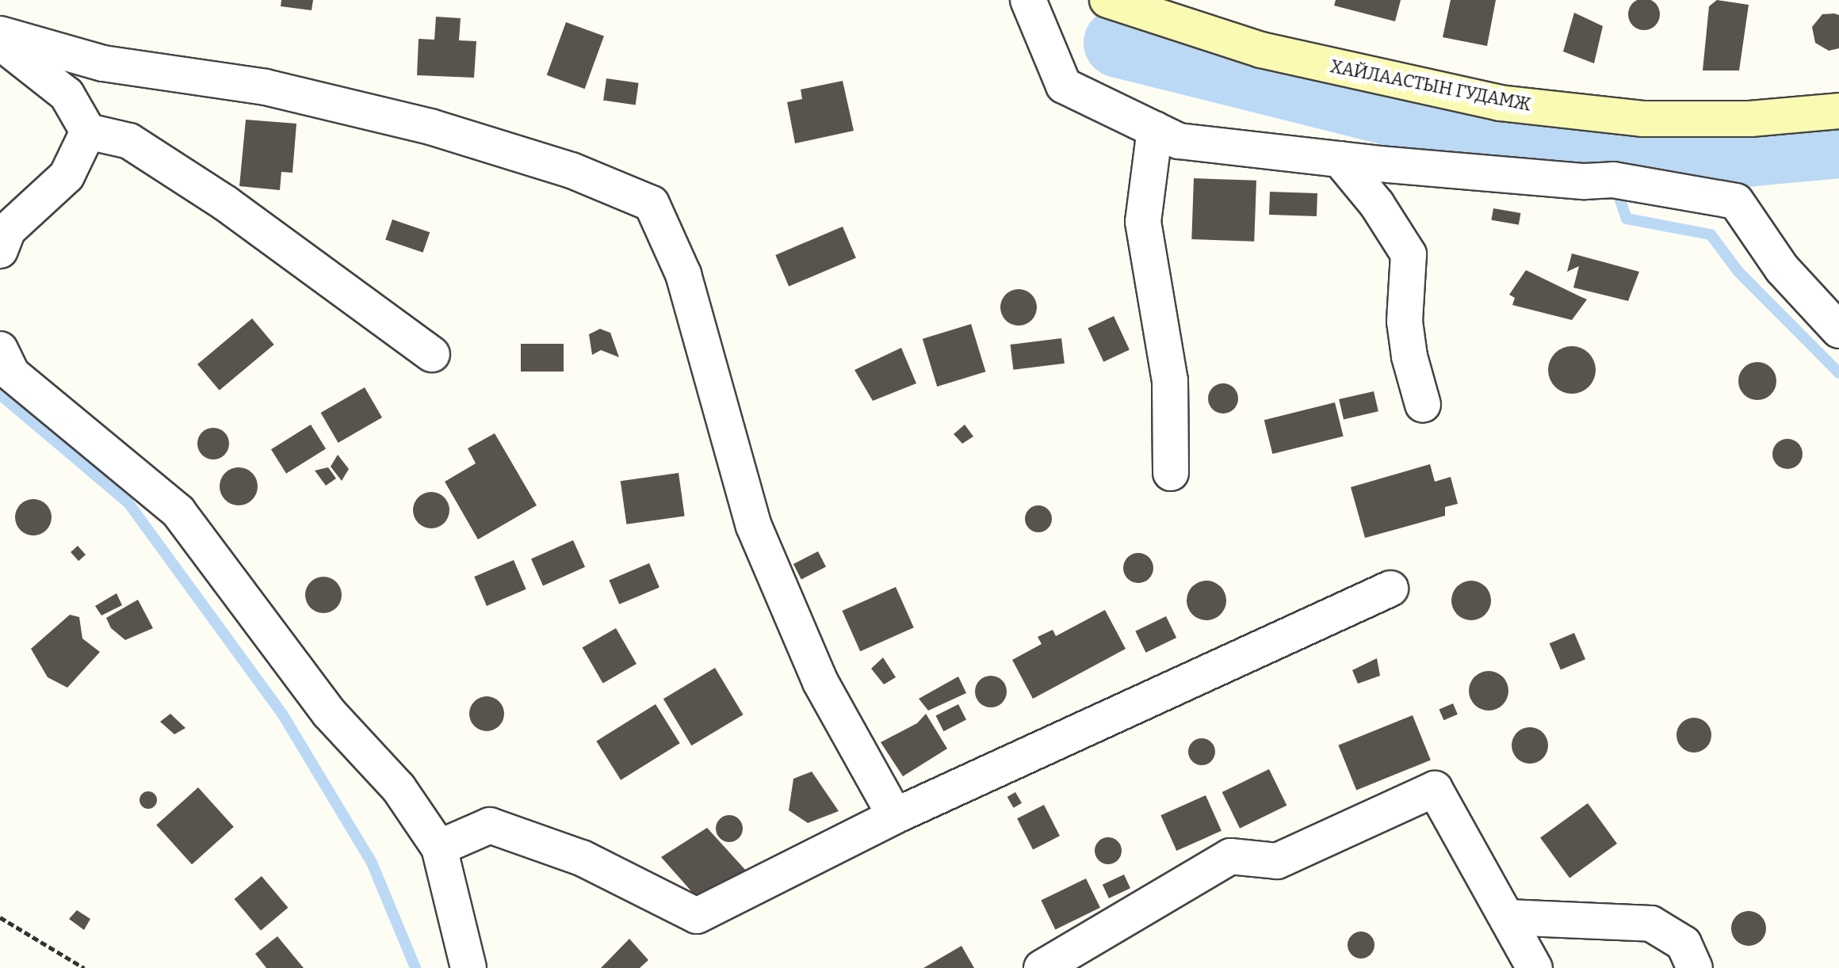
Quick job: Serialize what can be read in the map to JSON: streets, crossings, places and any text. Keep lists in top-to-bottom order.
{
  "streets": {
    "main road": ["ХАЙЛААСТЫН ГУДАМЖ"]
  }
}
